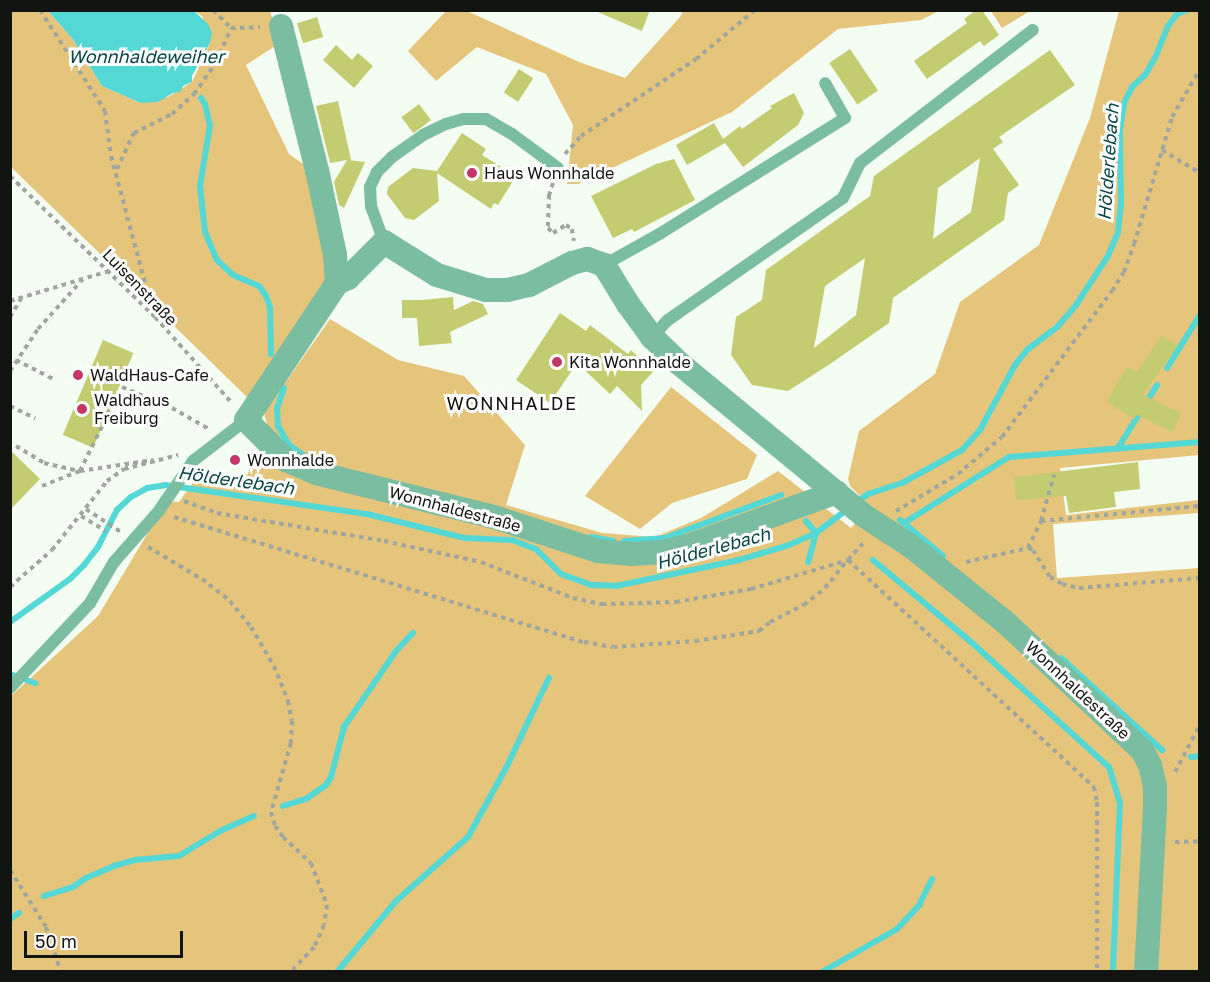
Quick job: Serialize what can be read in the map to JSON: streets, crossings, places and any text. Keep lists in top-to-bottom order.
{
  "streets": {
    "street": ["Wonnhaldestraße"],
    "path": ["Luisenstraße"]
  },
  "crossings": [
    ["Luisenstraße", "Wonnhaldestraße"]
  ],
  "districts": ["WONNHALDE"],
  "water": ["Wonnhaldeweiher", "Hölderlebach"],
  "places": [
    "Haus Wonnhalde",
    "Kita Wonnhalde",
    "WaldHaus-Cafe",
    "Waldhaus Freiburg",
    "Wonnhalde"
  ],
  "scale_bar": "50 m"
}
